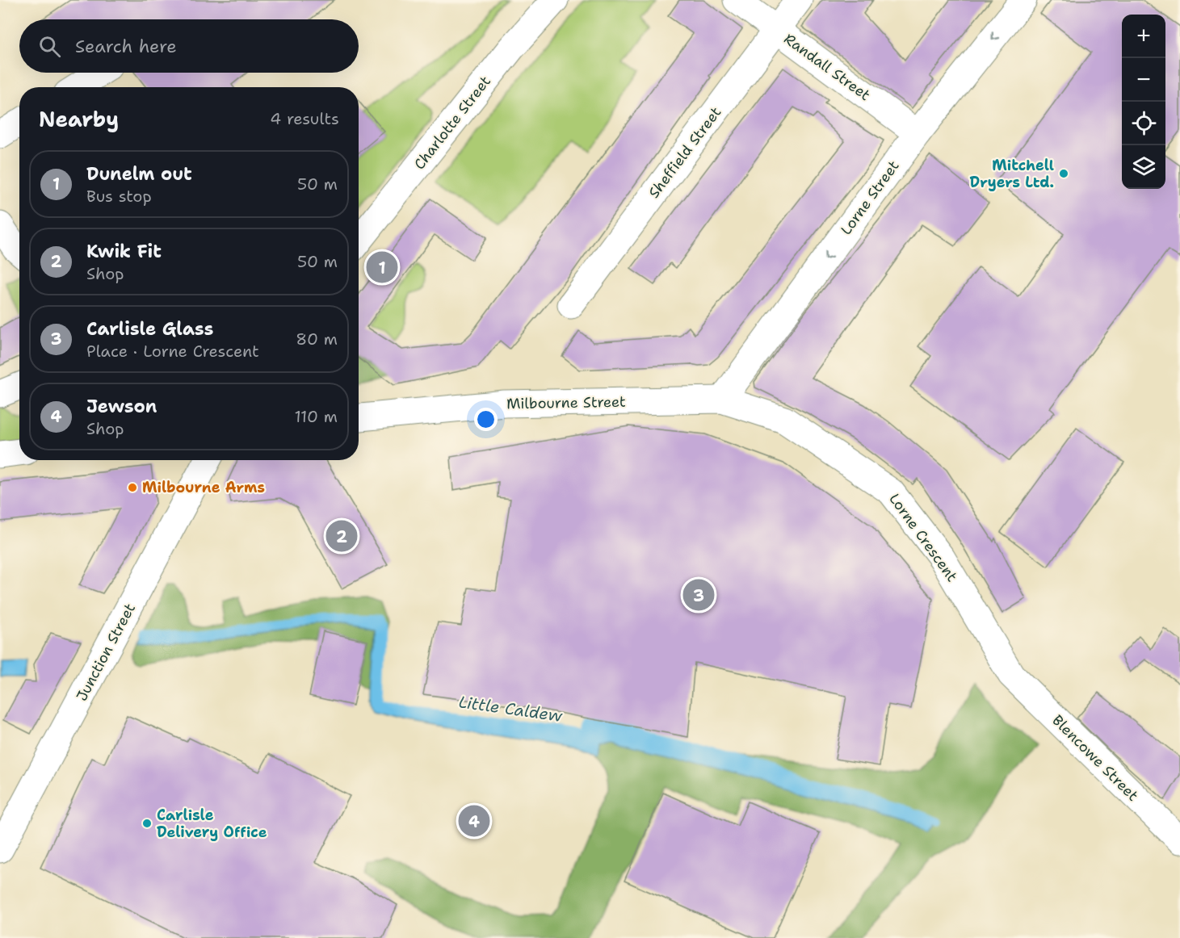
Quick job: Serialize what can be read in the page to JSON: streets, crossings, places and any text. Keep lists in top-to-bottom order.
{
  "streets": {
    "street": [
      "Randall Street",
      "Charlotte Street",
      "Sheffield Street",
      "Lorne Street",
      "Milbourne Street",
      "Lorne Crescent",
      "Junction Street",
      "Blencowe Street"
    ]
  },
  "crossings": [
    ["Randall Street", "Sheffield Street"],
    ["Randall Street", "Lorne Street"],
    ["Lorne Street", "Milbourne Street"],
    ["Lorne Street", "Lorne Crescent"],
    ["Milbourne Street", "Lorne Crescent"],
    ["Lorne Crescent", "Blencowe Street"]
  ],
  "one_way": ["Lorne Street"],
  "water": ["Little Caldew"],
  "places": ["Mitchell Dryers Ltd.", "Milbourne Arms", "Carlisle Delivery Office"],
  "page": {
    "map_buttons": ["+", "−"],
    "search": "Search here",
    "heading": ["Nearby", "4 results"],
    "list": [
      {
        "mark": "1",
        "name": "Dunelm out",
        "note": "Bus stop",
        "value": "50 m"
      },
      {
        "mark": "2",
        "name": "Kwik Fit",
        "note": "Shop",
        "value": "50 m"
      },
      {
        "mark": "3",
        "name": "Carlisle Glass",
        "note": "Place · Lorne Crescent",
        "value": "80 m"
      },
      {
        "mark": "4",
        "name": "Jewson",
        "note": "Shop",
        "value": "110 m"
      }
    ],
    "pins": [
      "1",
      "2",
      "3",
      "4"
    ]
  }
}
